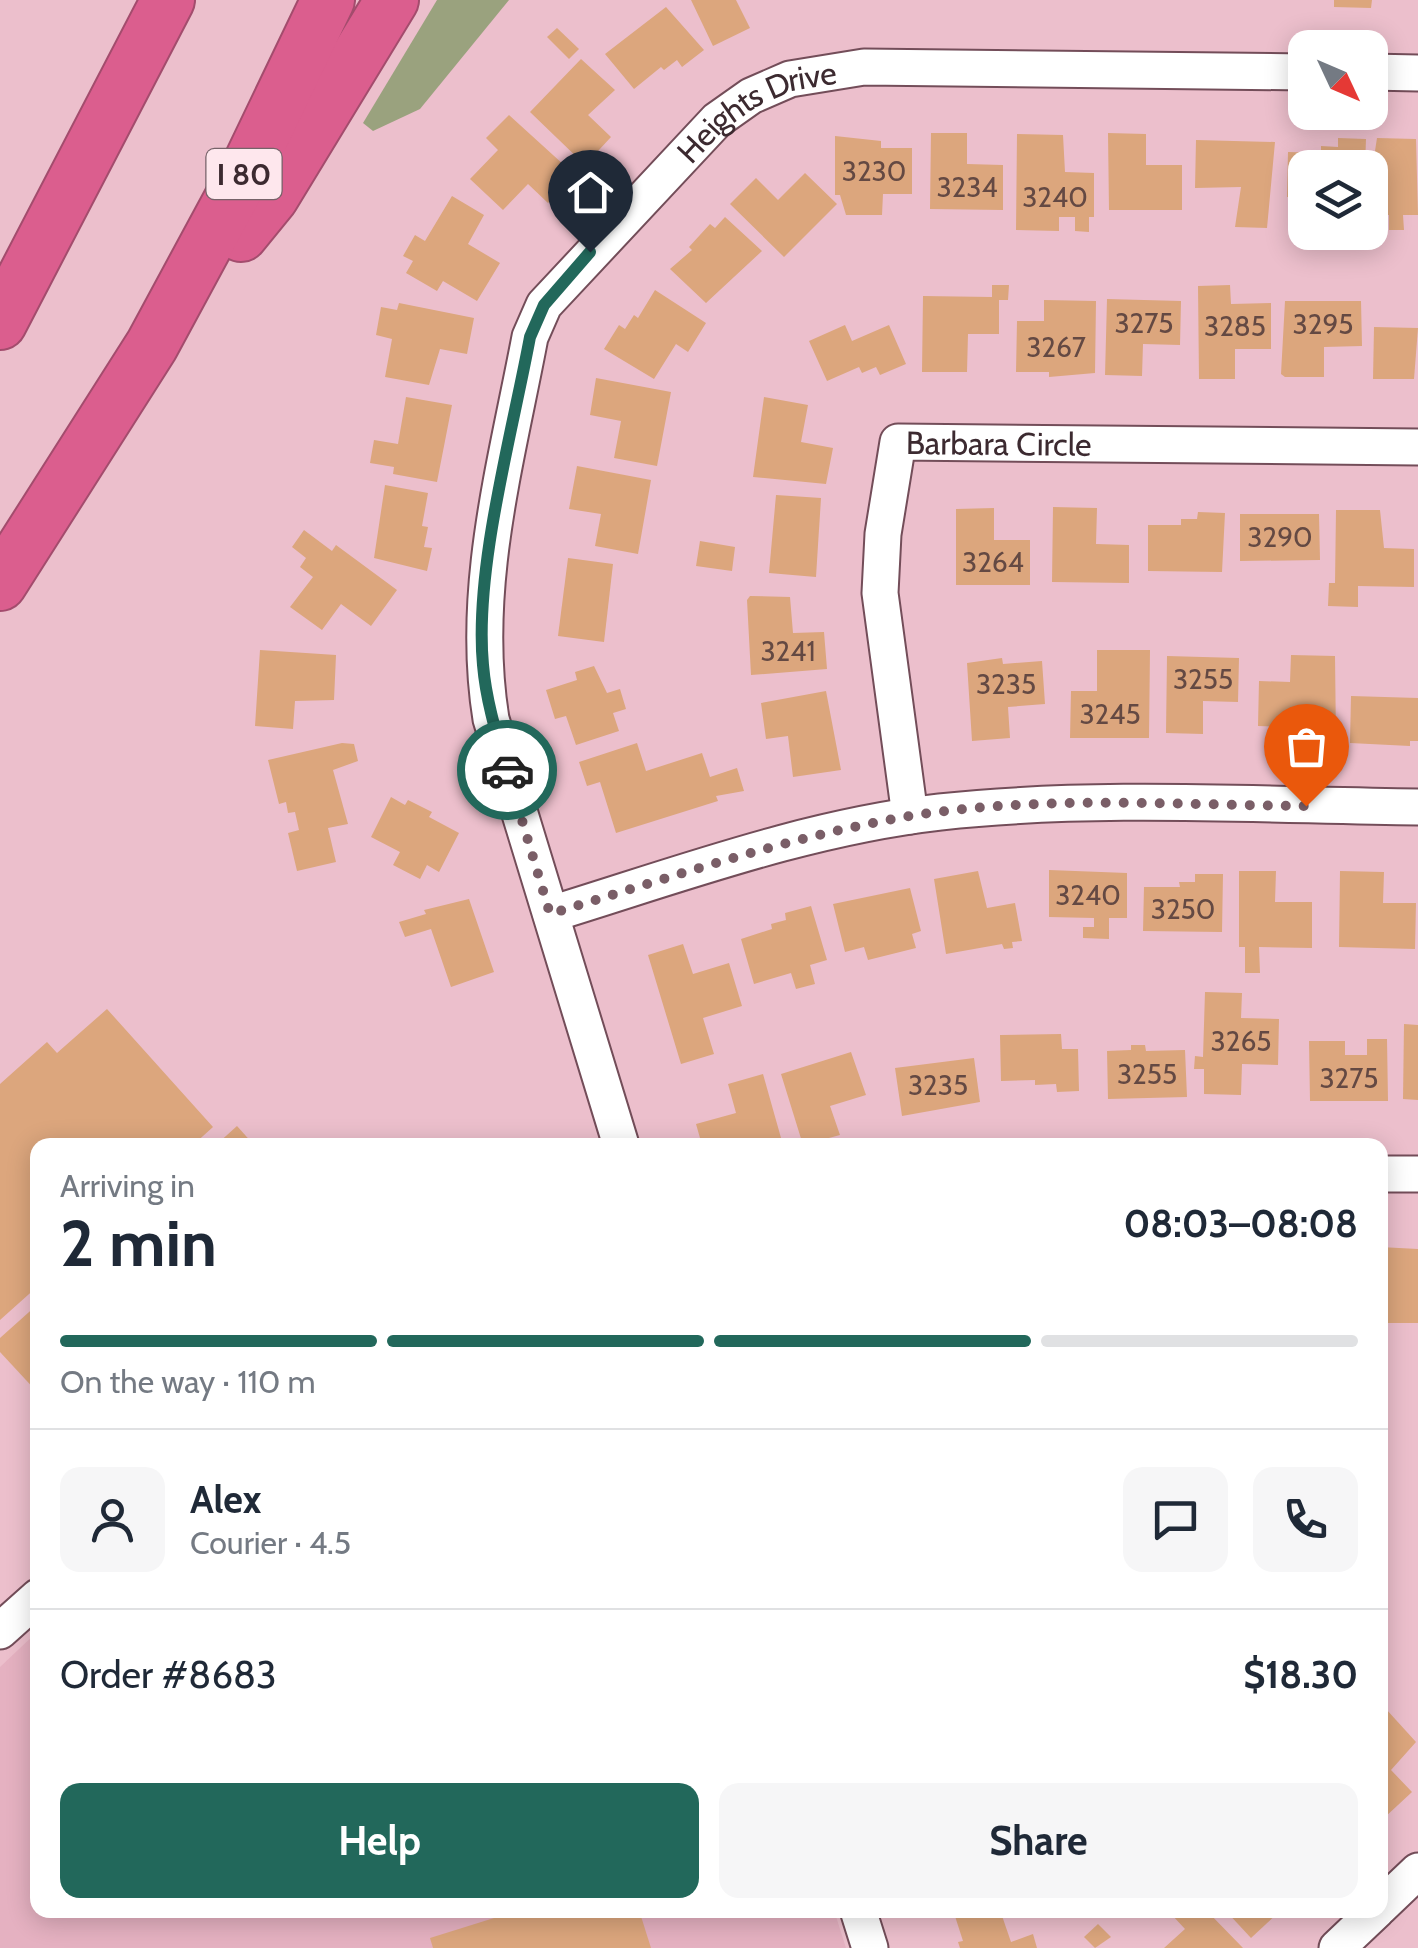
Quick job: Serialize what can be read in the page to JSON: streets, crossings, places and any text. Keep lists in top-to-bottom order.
{
  "streets": {
    "highway": ["I 80"],
    "street": ["Heights Drive", "Barbara Circle"]
  },
  "house_numbers": [
    "3230",
    "3234",
    "3240",
    "3275",
    "3295",
    "3285",
    "3267",
    "3290",
    "3264",
    "3241",
    "3255",
    "3235",
    "3245",
    "3240",
    "3250",
    "3265",
    "3255",
    "3275",
    "3235"
  ],
  "north": "bottom right",
  "page": {
    "heading": ["2 min", "Arriving in", "08:03–08:08"],
    "panel": [
      "Alex",
      "Courier · 4.5",
      "Order #8683",
      "$18.30"
    ],
    "bar": "On the way · 110 m",
    "buttons": ["Help", "Share"]
  }
}
